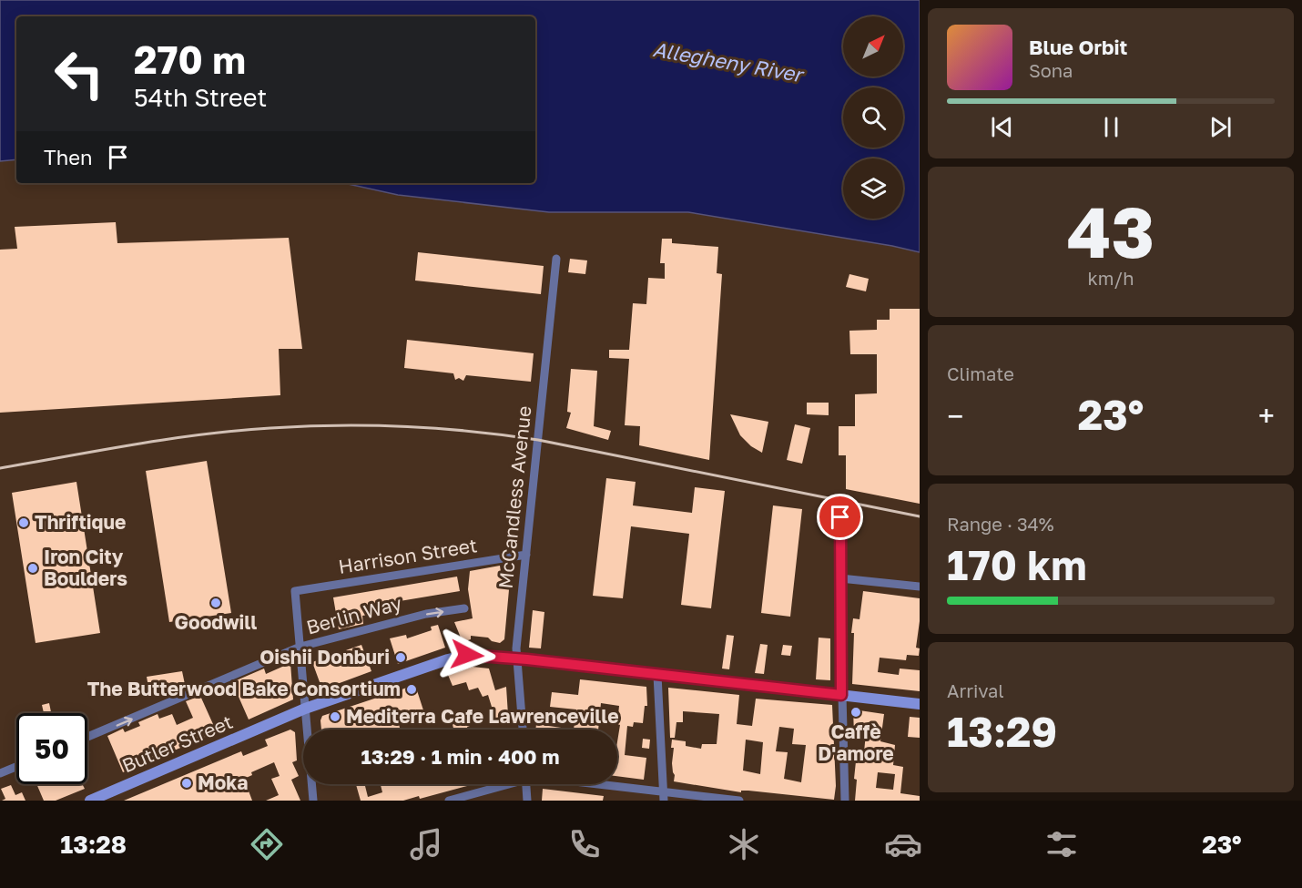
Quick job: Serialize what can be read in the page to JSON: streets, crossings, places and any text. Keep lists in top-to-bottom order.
{
  "streets": {
    "main road": ["Butler Street"],
    "street": ["McCandless Avenue", "Harrison Street", "Berlin Way"]
  },
  "crossings": [
    ["McCandless Avenue", "Harrison Street"],
    ["McCandless Avenue", "Butler Street"],
    ["Harrison Street", "Berlin Way"]
  ],
  "one_way": ["Berlin Way"],
  "water": ["Allegheny River"],
  "places": [
    "Thriftique",
    "Iron City Boulders",
    "Goodwill",
    "Oishii Donburi",
    "The Butterwood Bake Consortium",
    "Caffè D'amore",
    "Mediterra Cafe Lawrenceville",
    "Moka"
  ],
  "north": "top right",
  "page": {
    "turn": ["270 m", "54th Street"],
    "song": ["Blue Orbit", "Sona"],
    "then": "Then",
    "tile": [
      ["43", "km/h"],
      "Climate",
      ["Range · 34%", "170 km"],
      ["Arrival", "13:29"]
    ],
    "heat": ["−", "23°", "+"],
    "limit": "50",
    "trip": "13:29 · 1 min · 400 m",
    "tabs": ["13:28", "23°"]
  }
}
